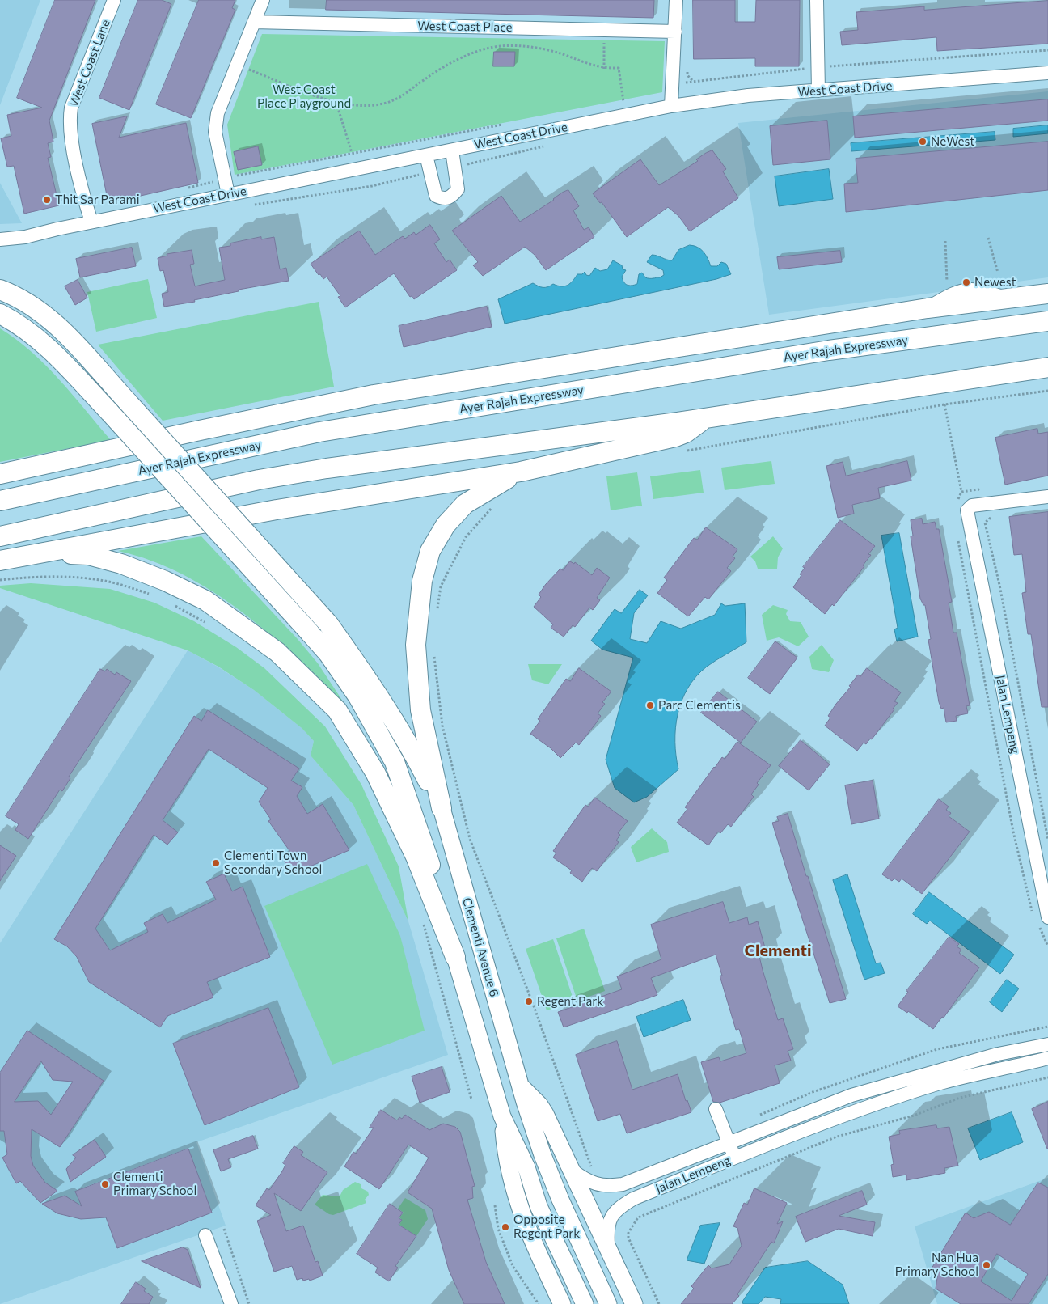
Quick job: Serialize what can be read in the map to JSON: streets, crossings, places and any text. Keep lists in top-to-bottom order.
{
  "streets": {
    "highway": ["Ayer Rajah Expressway"],
    "main road": ["Clementi Avenue 6"],
    "street": [
      "West Coast Place",
      "West Coast Lane",
      "West Coast Drive",
      "Jalan Lempeng"
    ]
  },
  "crossings": [
    ["West Coast Lane", "West Coast Drive"],
    ["Jalan Lempeng", "Clementi Avenue 6"]
  ],
  "districts": ["Clementi"],
  "parks": ["West Coast Place Playground"],
  "places": [
    "NeWest",
    "Thit Sar Parami",
    "Newest",
    "Parc Clementis",
    "Clementi Town Secondary School",
    "Regent Park",
    "Clementi Primary School",
    "Opposite Regent Park",
    "Nan Hua Primary School"
  ]
}
